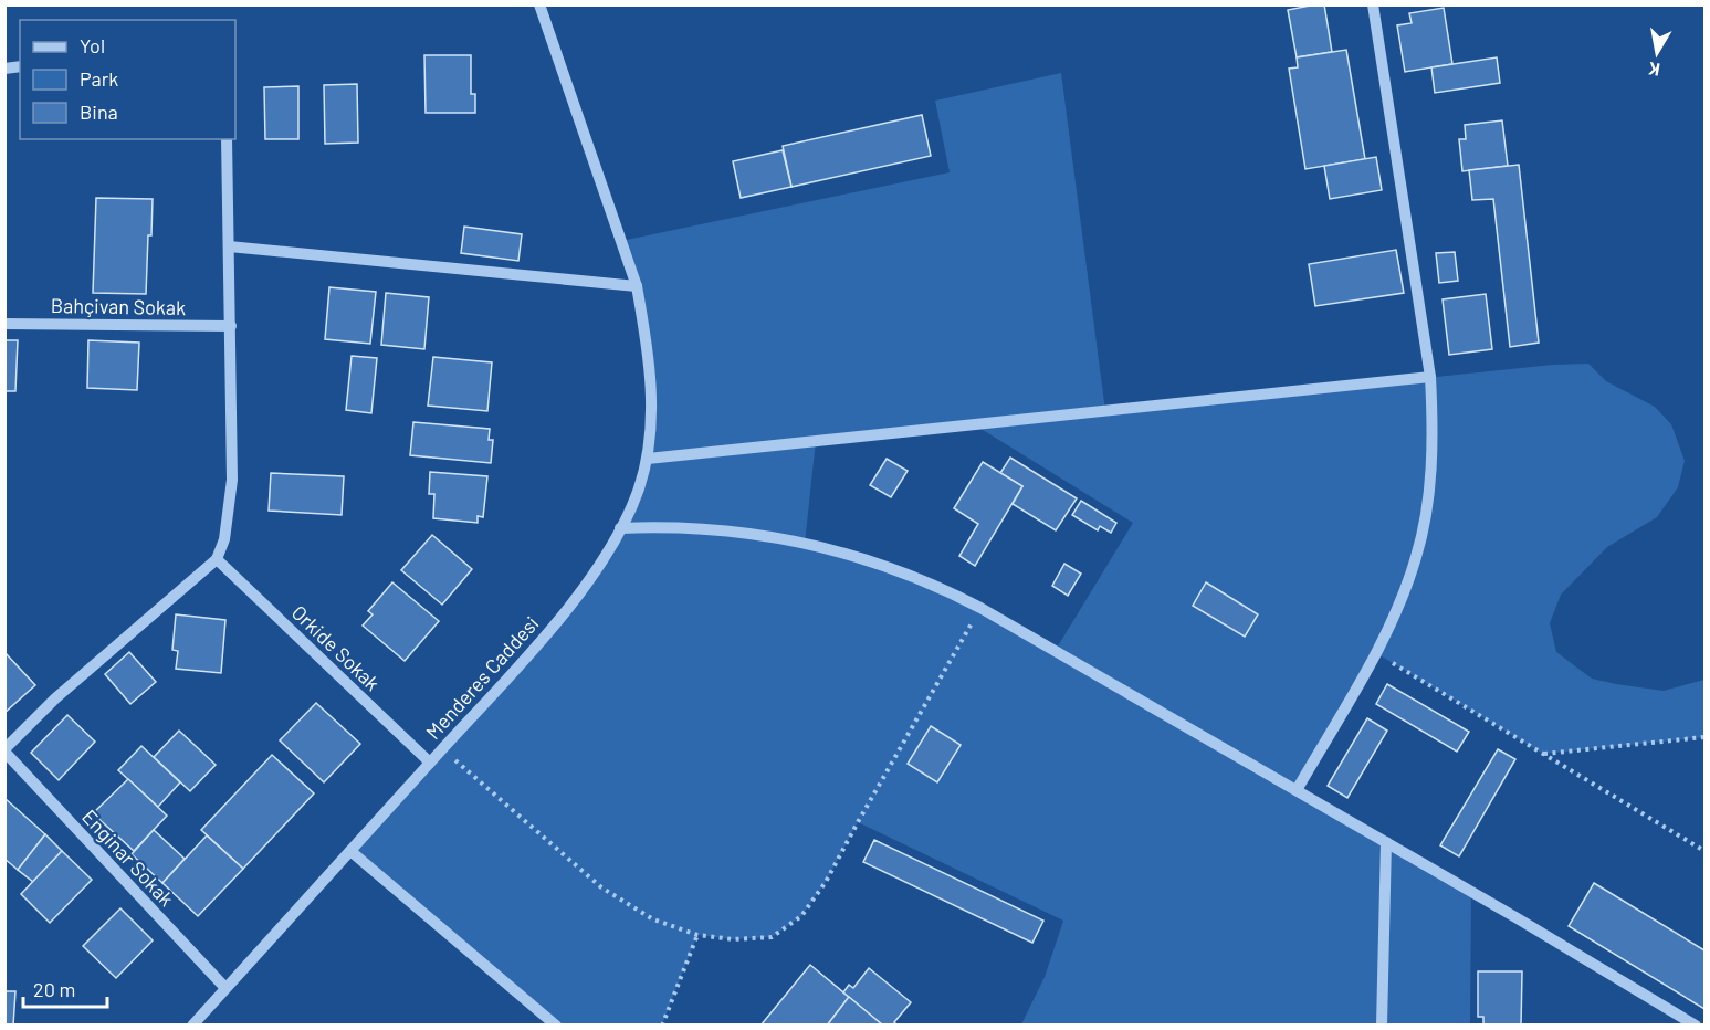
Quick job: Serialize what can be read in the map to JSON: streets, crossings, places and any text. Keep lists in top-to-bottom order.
{
  "streets": {
    "street": [
      "Bahçivan Sokak",
      "Orkide Sokak",
      "Menderes Caddesi",
      "Enginar Sokak"
    ]
  },
  "crossings": [
    ["Orkide Sokak", "Menderes Caddesi"],
    ["Menderes Caddesi", "Enginar Sokak"]
  ],
  "legend": ["Yol", "Park", "Bina"],
  "scale_bar": "20 m",
  "north": "bottom"
}
